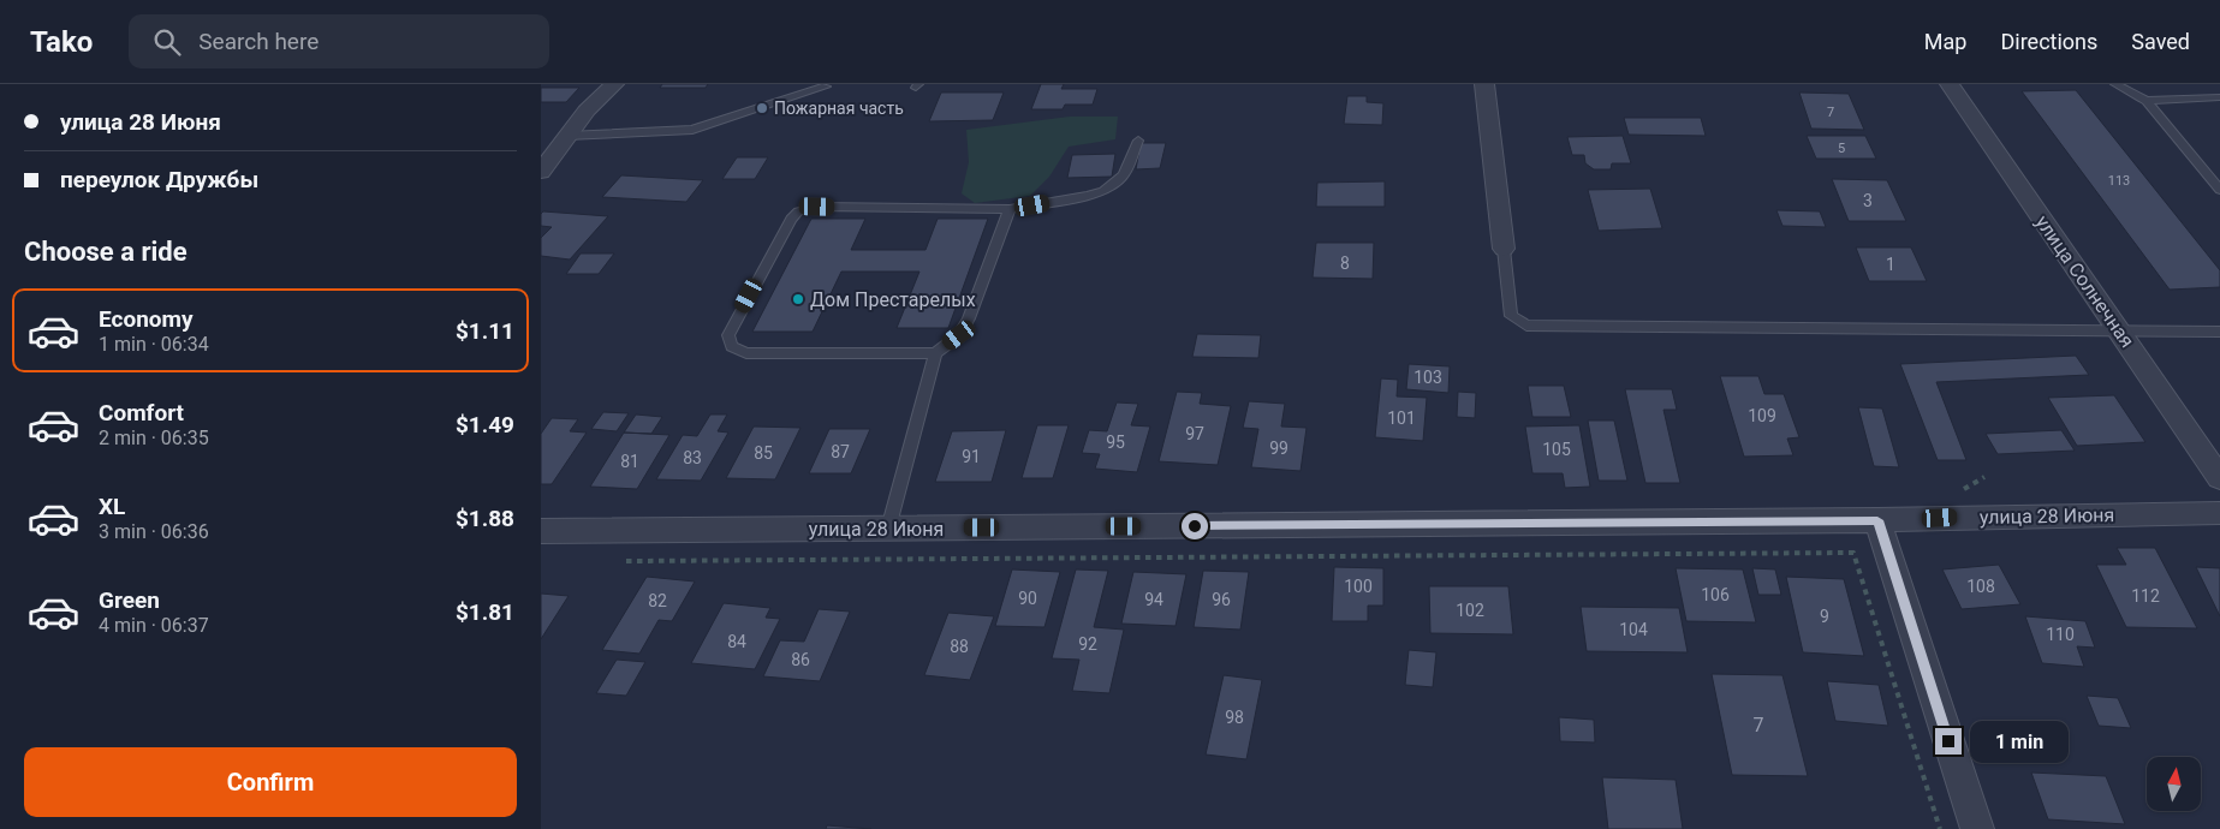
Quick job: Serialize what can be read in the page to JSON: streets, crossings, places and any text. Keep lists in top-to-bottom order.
{
  "streets": {
    "street": ["улица Солнечная", "улица 28 Июня"]
  },
  "places": ["Пожарная часть", "Дом Престарелых"],
  "house_numbers": [
    "7",
    "5",
    "113",
    "3",
    "8",
    "1",
    "103",
    "109",
    "101",
    "97",
    "95",
    "99",
    "105",
    "87",
    "85",
    "91",
    "83",
    "81",
    "100",
    "108",
    "106",
    "112",
    "90",
    "94",
    "96",
    "82",
    "102",
    "9",
    "104",
    "110",
    "84",
    "92",
    "88",
    "86",
    "98",
    "7"
  ],
  "north": "top",
  "page": {
    "header": "Tako",
    "search": "Search here",
    "nav": ["Map", "Directions", "Saved"],
    "banner": ["улица 28 Июня", "переулок Дружбы"],
    "heading": "Choose a ride",
    "list": [
      {
        "name": "Economy",
        "note": "1 min · 06:34",
        "value": "$1.11"
      },
      {
        "name": "Comfort",
        "note": "2 min · 06:35",
        "value": "$1.49"
      },
      {
        "name": "XL",
        "note": "3 min · 06:36",
        "value": "$1.88"
      },
      {
        "name": "Green",
        "note": "4 min · 06:37",
        "value": "$1.81"
      }
    ],
    "bubble": "1 min",
    "buttons": "Confirm"
  }
}
